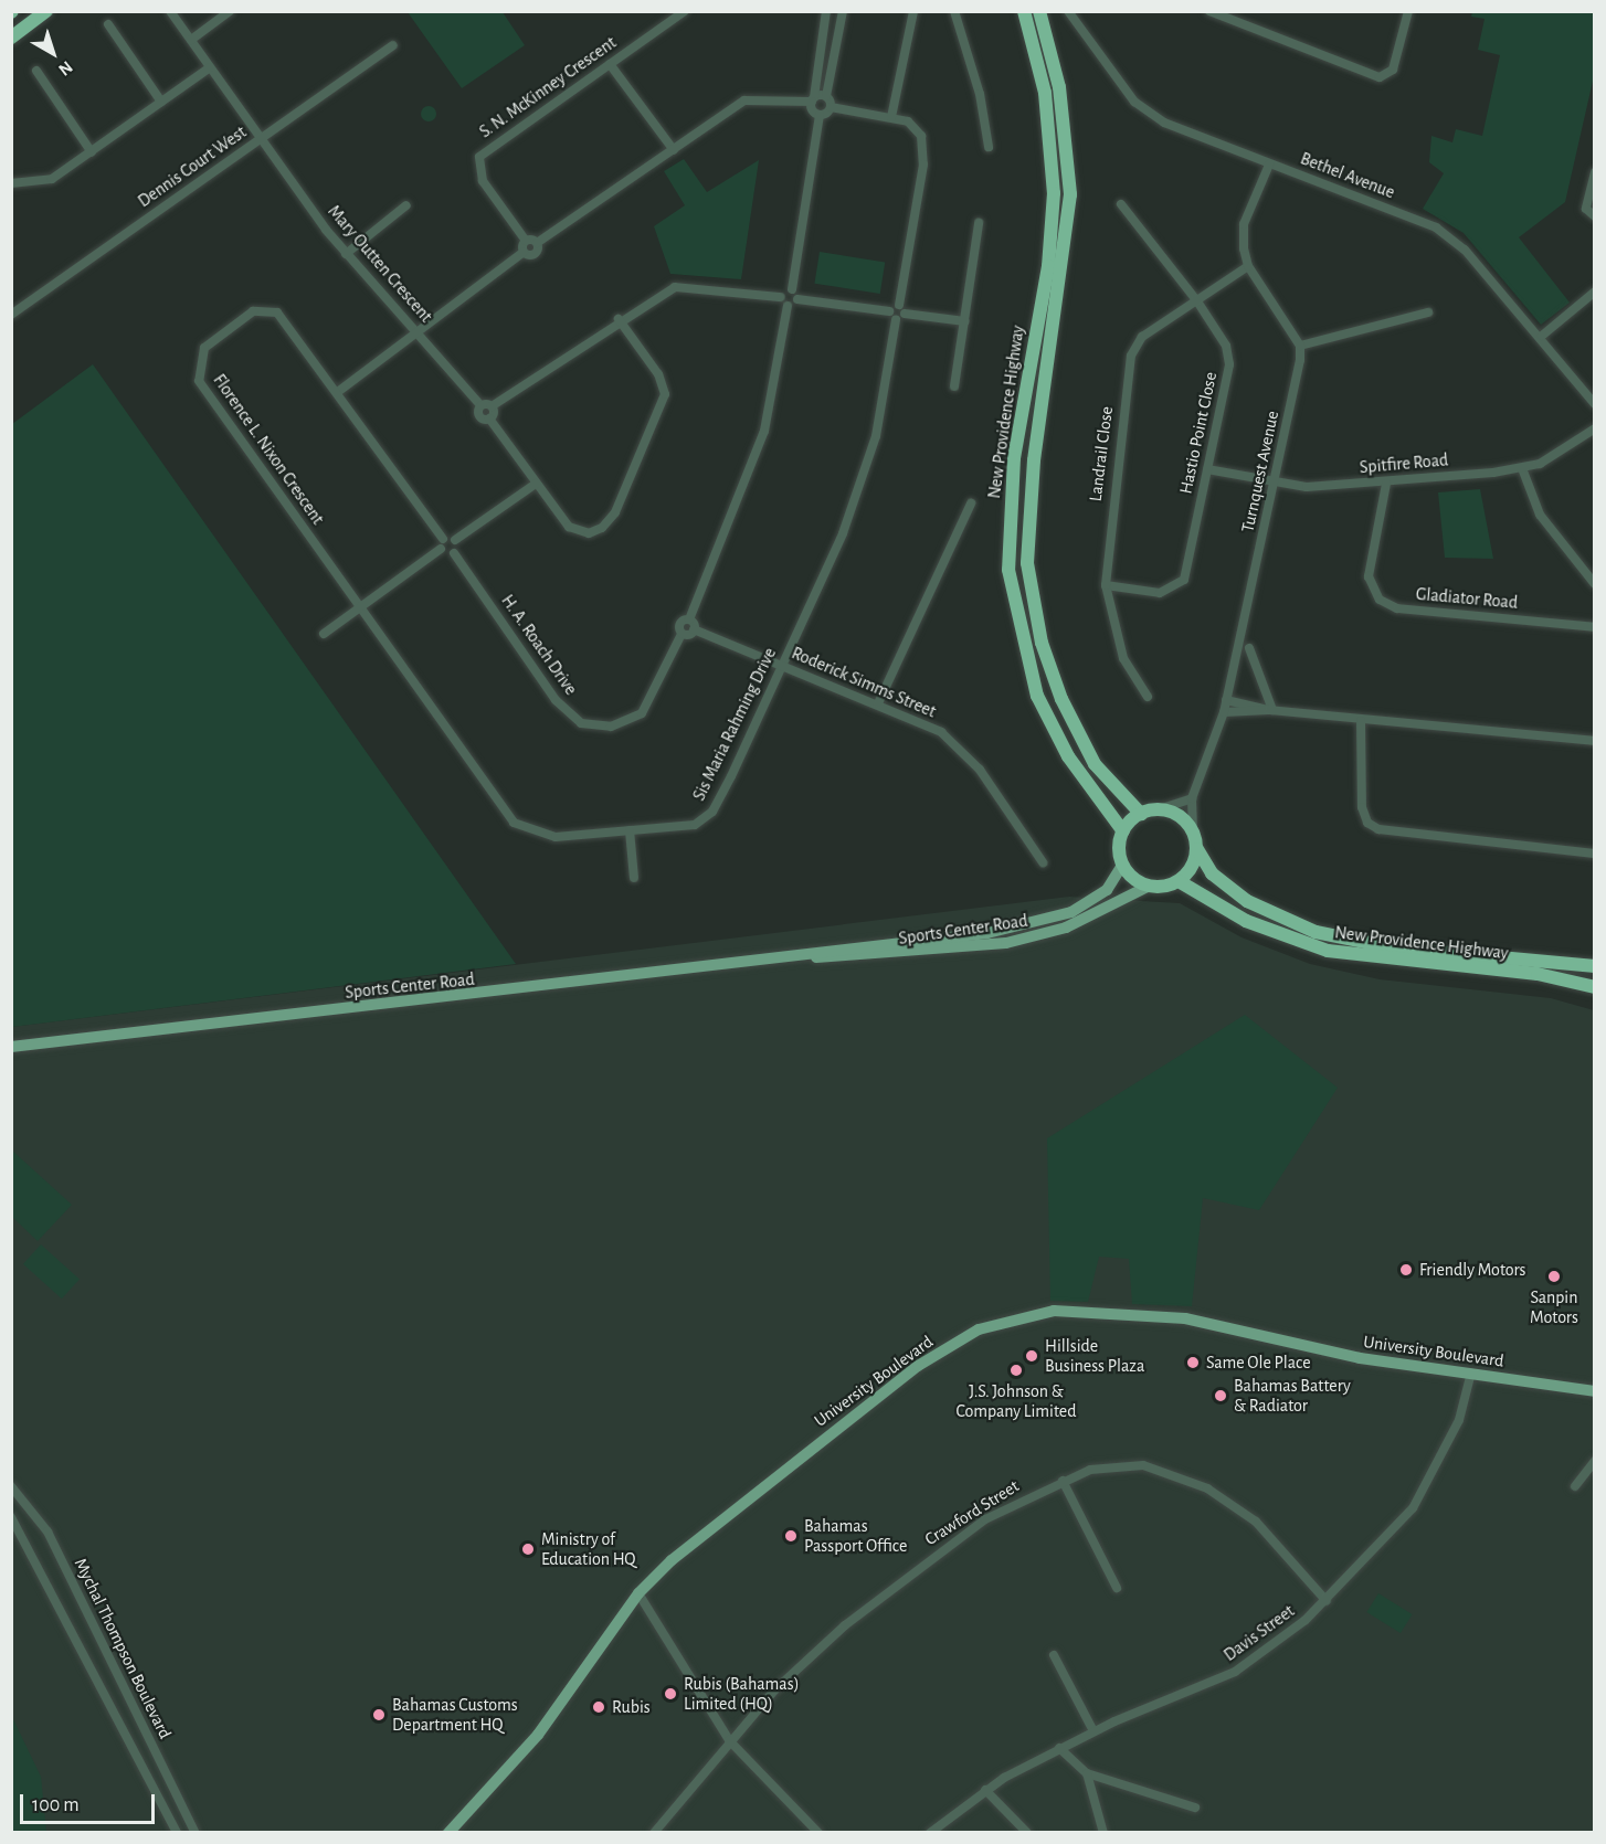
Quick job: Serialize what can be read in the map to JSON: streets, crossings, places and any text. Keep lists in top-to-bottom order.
{
  "streets": {
    "highway": ["New Providence Highway"],
    "main road": ["Sports Center Road", "University Boulevard"],
    "street": [
      "S. N. McKinney Crescent",
      "Dennis Court West",
      "Bethel Avenue",
      "Mary Outten Crescent",
      "Hastio Point Close",
      "Florence L. Nixon Crescent",
      "Landrail Close",
      "Spitfire Road",
      "Turnquest Avenue",
      "Gladiator Road",
      "H. A. Roach Drive",
      "Roderick Simms Street",
      "Sis Maria Rahming Drive",
      "Crawford Street",
      "Davis Street",
      "Mychal Thompson Boulevard"
    ]
  },
  "crossings": [
    ["Dennis Court West", "Mary Outten Crescent"],
    ["New Providence Highway", "Sports Center Road"],
    ["Hastio Point Close", "Landrail Close"],
    ["Hastio Point Close", "Spitfire Road"],
    ["Florence L. Nixon Crescent", "Sis Maria Rahming Drive"],
    ["Spitfire Road", "Turnquest Avenue"],
    ["Spitfire Road", "Gladiator Road"],
    ["Roderick Simms Street", "Sis Maria Rahming Drive"],
    ["University Boulevard", "Davis Street"],
    ["Crawford Street", "Davis Street"]
  ],
  "places": [
    "Friendly Motors",
    "Sanpin Motors",
    "Hillside Business Plaza",
    "Same Ole Place",
    "J.S. Johnson & Company Limited",
    "Bahamas Battery & Radiator",
    "Bahamas Passport Office",
    "Ministry of Education HQ",
    "Rubis (Bahamas) Limited (HQ)",
    "Rubis",
    "Bahamas Customs Department HQ"
  ],
  "scale_bar": "100 m",
  "north": "bottom right"
}
